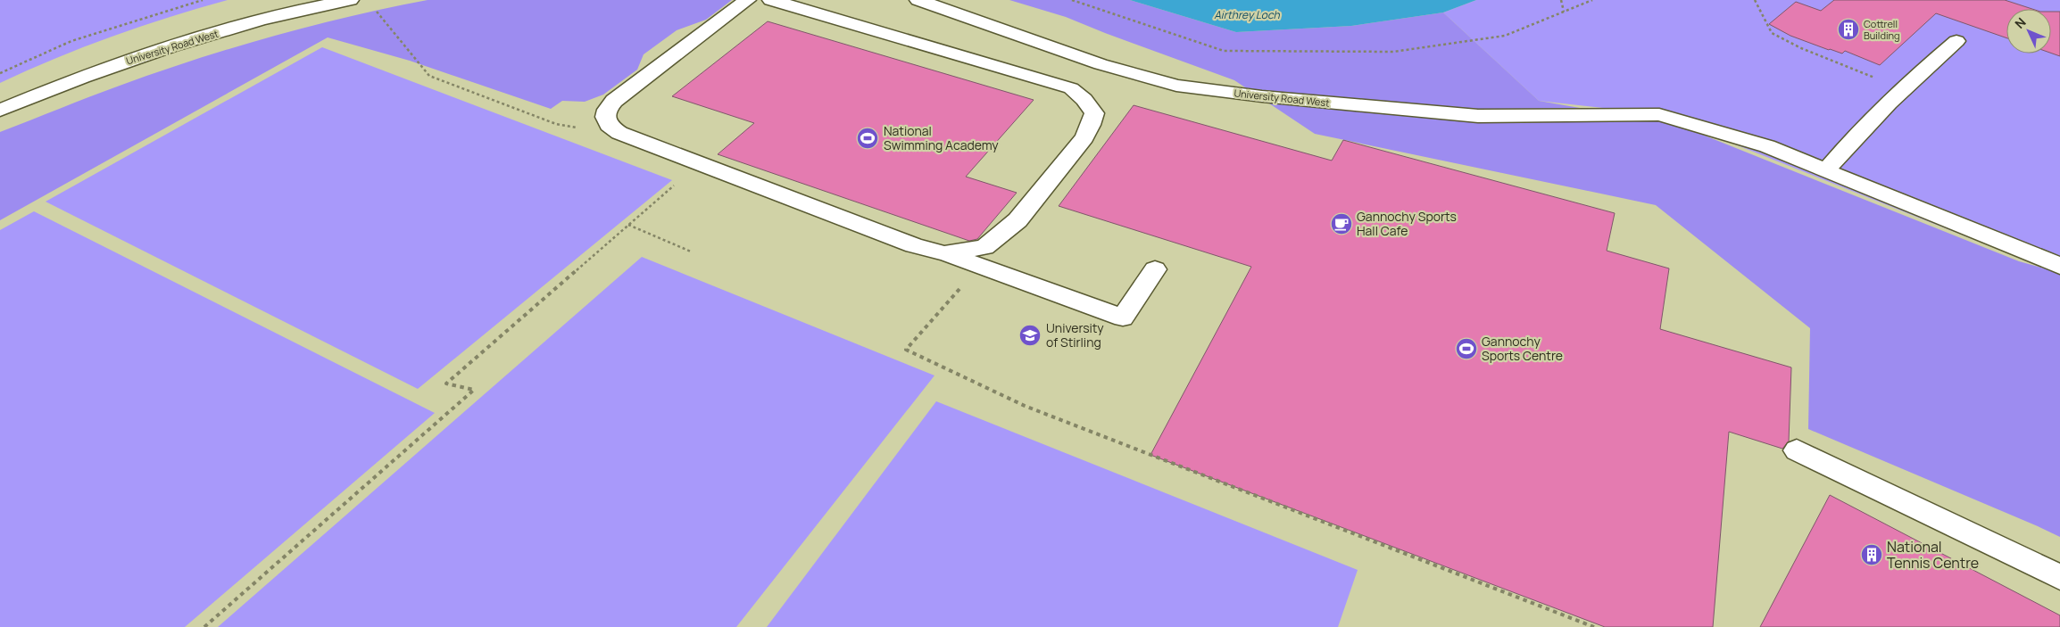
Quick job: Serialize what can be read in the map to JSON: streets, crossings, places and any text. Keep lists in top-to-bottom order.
{
  "streets": {
    "lane": ["University Road West"]
  },
  "water": ["Airthrey Loch"],
  "places": {
    "building": ["Cottrell Building", "National Tennis Centre"],
    "sports": ["National Swimming Academy", "Gannochy Sports Centre"],
    "cafe": ["Gannochy Sports Hall Cafe"],
    "school or university": ["University of Stirling"]
  },
  "north": "top left"
}
